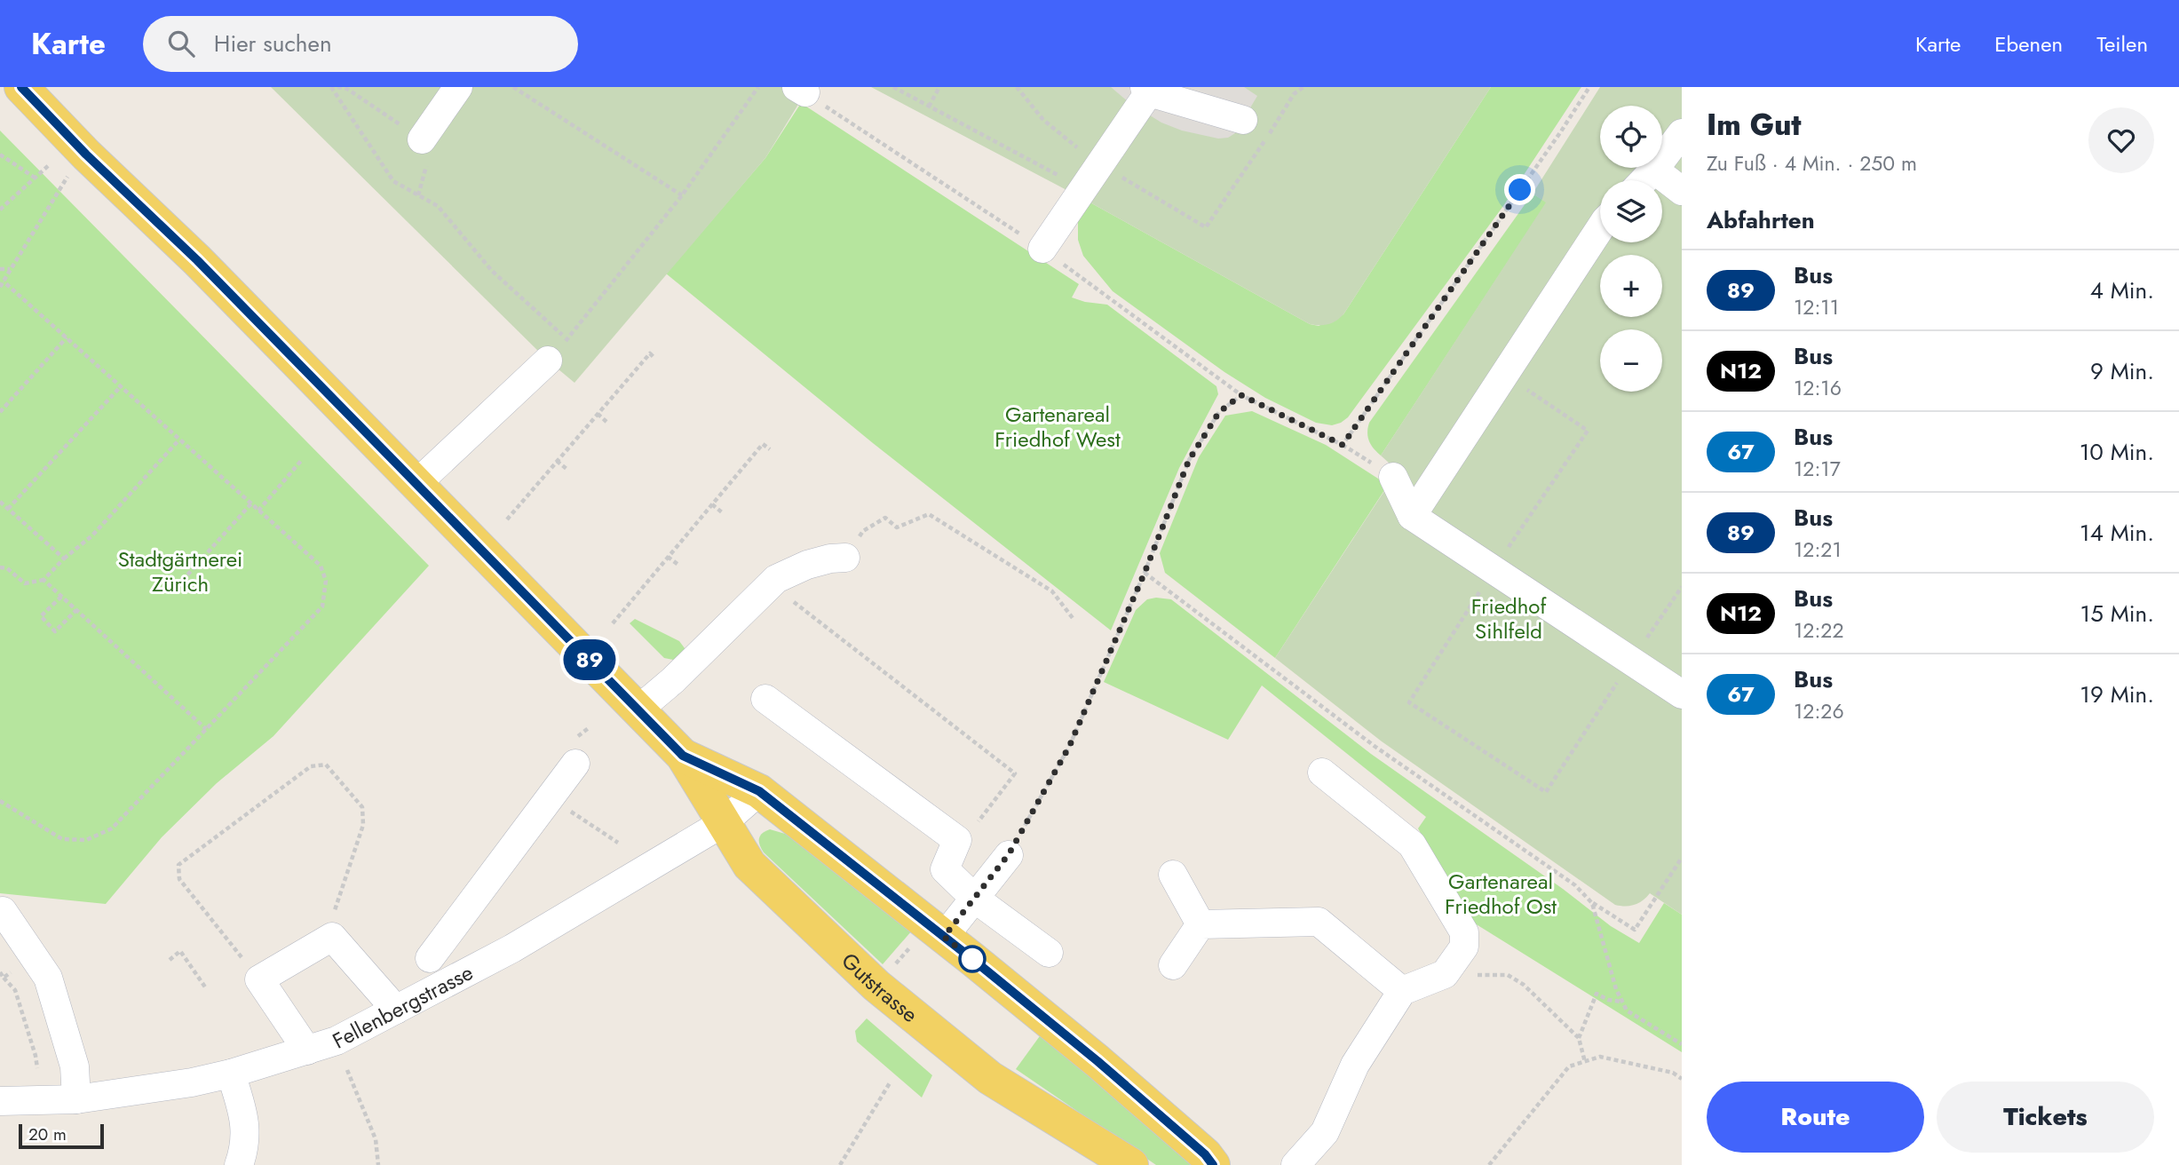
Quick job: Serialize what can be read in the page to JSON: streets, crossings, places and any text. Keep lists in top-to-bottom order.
{
  "streets": {
    "main road": ["Gutstrasse"],
    "street": ["Fellenbergstrasse"]
  },
  "crossings": [
    ["Gutstrasse", "Fellenbergstrasse"]
  ],
  "parks": [
    "Gartenareal Friedhof West",
    "Stadtgärtnerei Zürich",
    "Friedhof Sihlfeld",
    "Gartenareal Friedhof Ost"
  ],
  "lines": ["bus line 89"],
  "scale_bar": "20 m",
  "page": {
    "header": "Karte",
    "search": "Hier suchen",
    "nav": ["Karte", "Ebenen", "Teilen"],
    "on_map": "89",
    "heading": [
      ["Im Gut", "Zu Fuß · 4 Min. · 250 m"],
      "Abfahrten"
    ],
    "map_buttons": ["+", "−"],
    "list": [
      {
        "mark": "89",
        "name": "Bus",
        "note": "12:11",
        "value": "4 Min."
      },
      {
        "mark": "N12",
        "name": "Bus",
        "note": "12:16",
        "value": "9 Min."
      },
      {
        "mark": "67",
        "name": "Bus",
        "note": "12:17",
        "value": "10 Min."
      },
      {
        "mark": "89",
        "name": "Bus",
        "note": "12:21",
        "value": "14 Min."
      },
      {
        "mark": "N12",
        "name": "Bus",
        "note": "12:22",
        "value": "15 Min."
      },
      {
        "mark": "67",
        "name": "Bus",
        "note": "12:26",
        "value": "19 Min."
      }
    ],
    "buttons": ["Route", "Tickets"],
    "scale": "20 m"
  }
}
